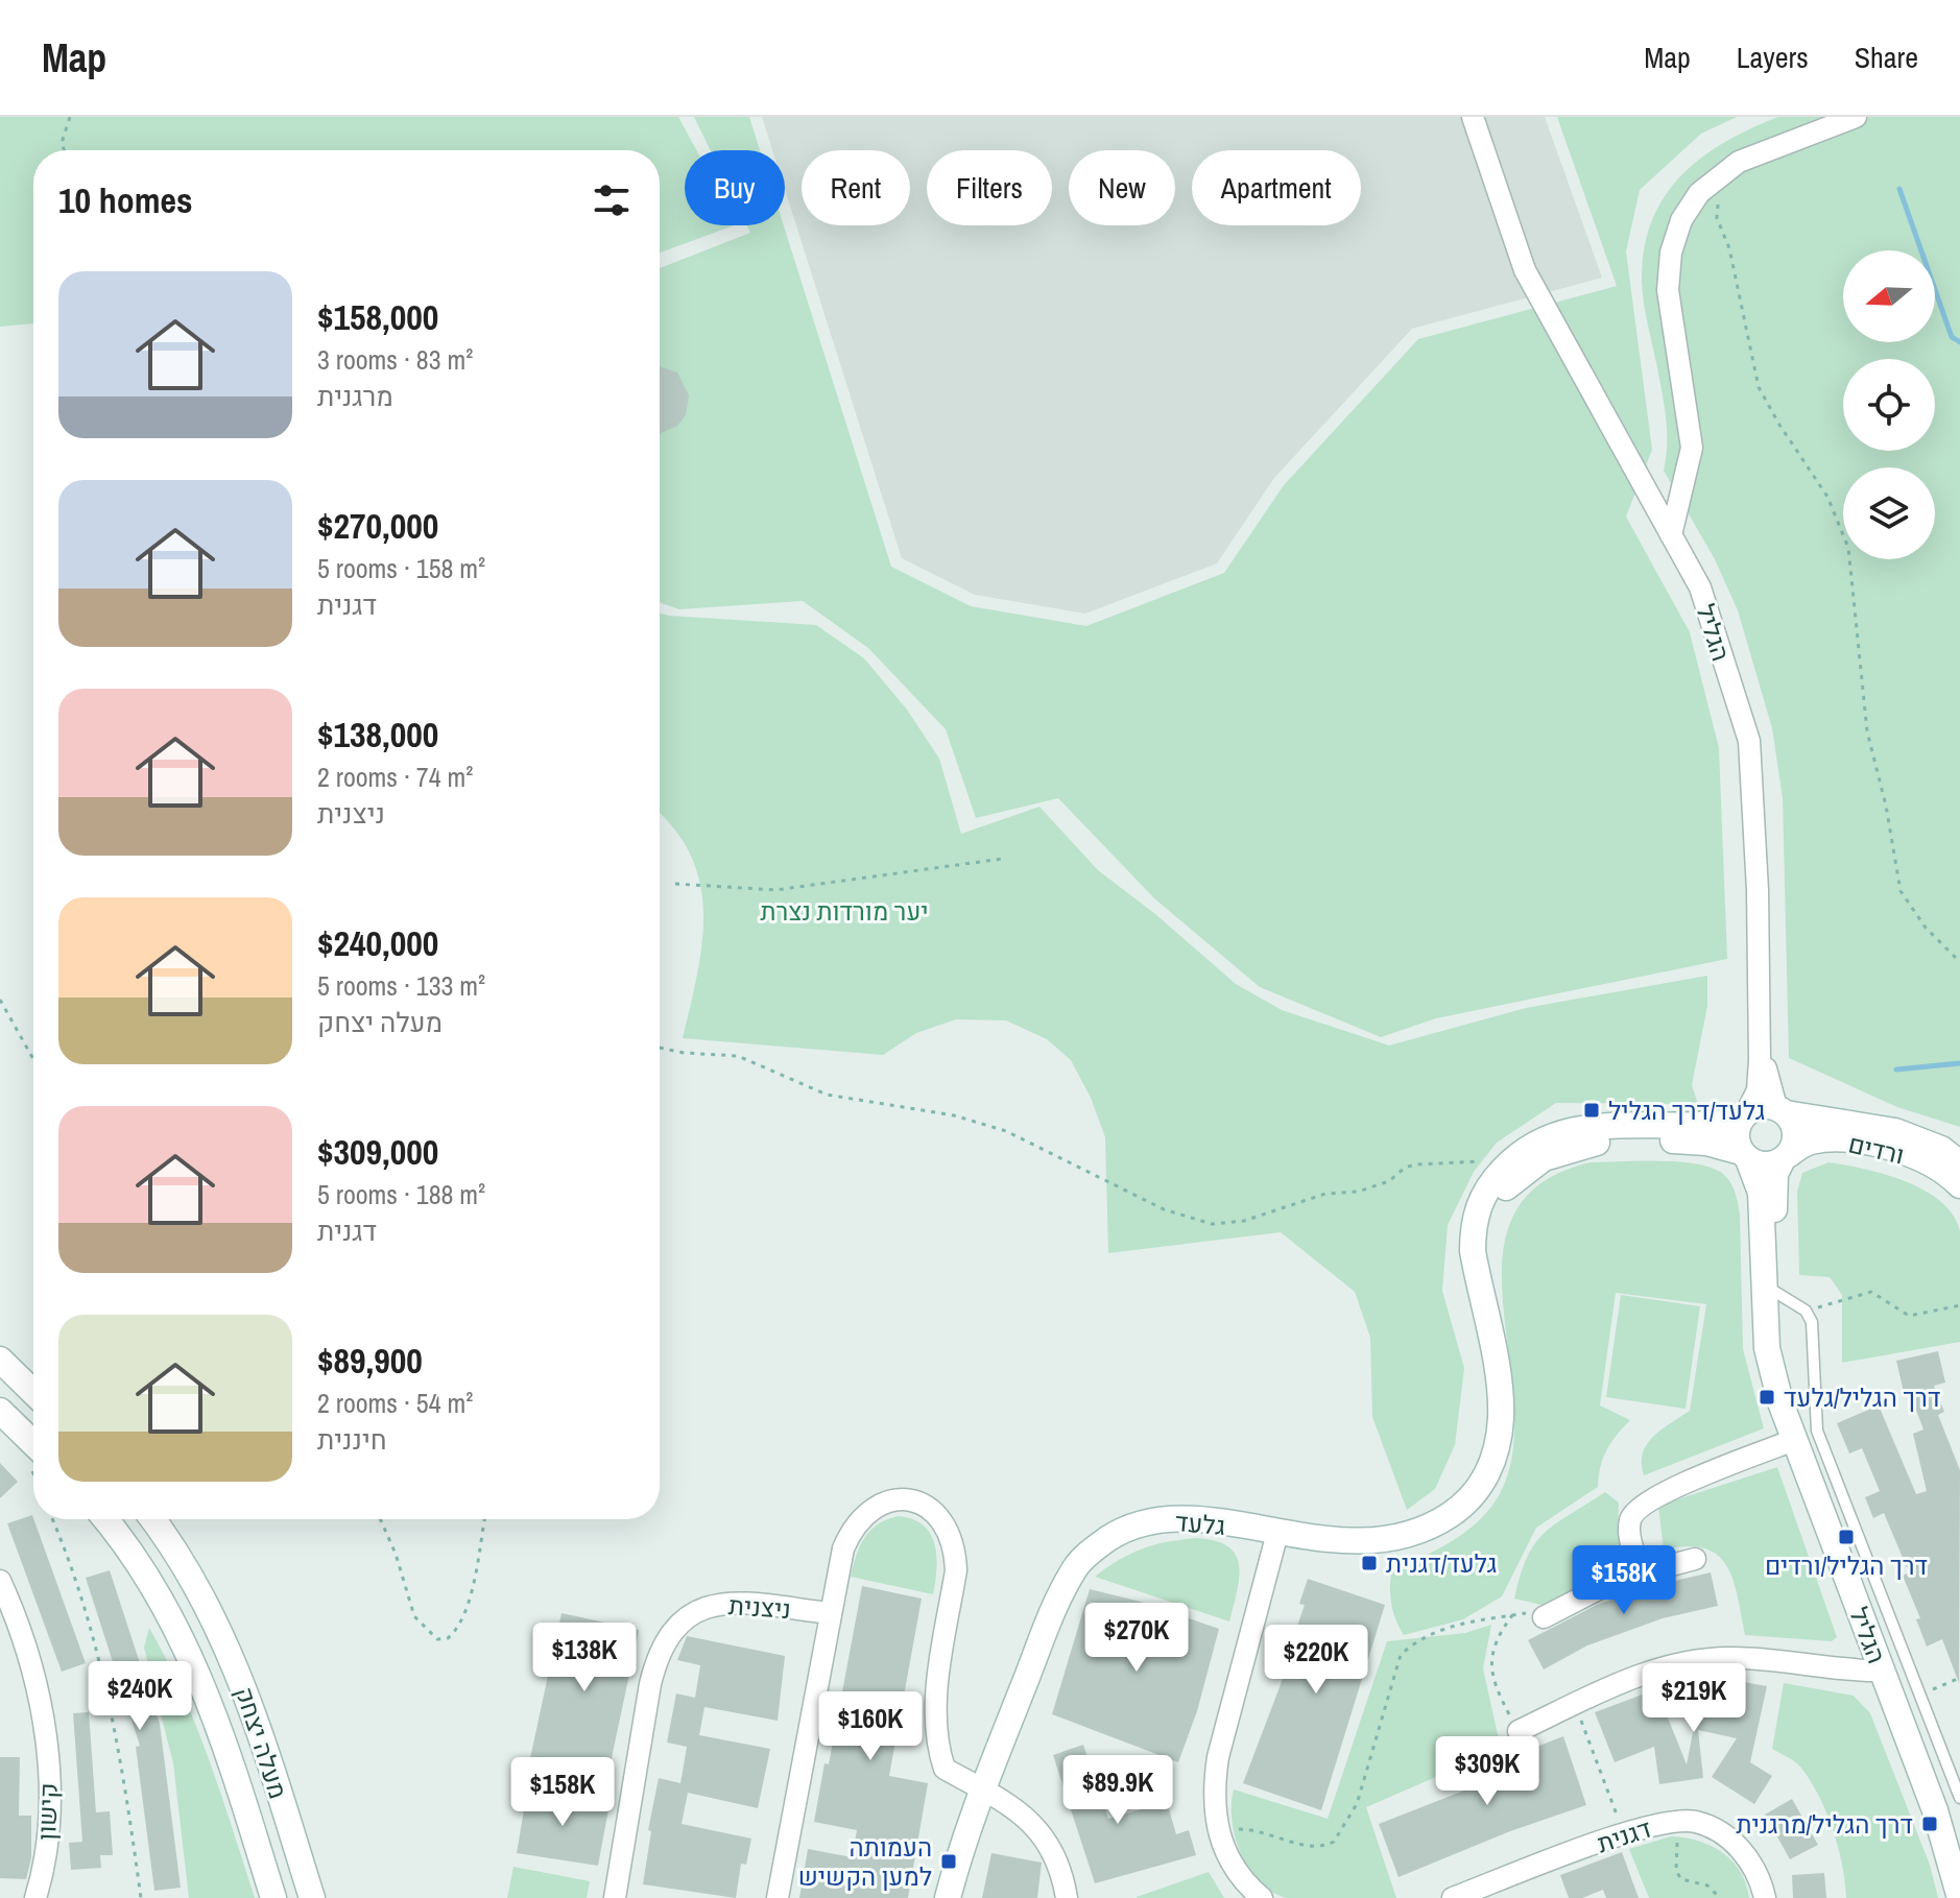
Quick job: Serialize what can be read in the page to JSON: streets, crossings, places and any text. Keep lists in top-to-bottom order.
{
  "streets": {
    "street": [
      "הגליל",
      "ורדים",
      "גלעד",
      "ניצנית",
      "מעלה יצחק",
      "קישון",
      "דגנית"
    ]
  },
  "crossings": [
    ["הגליל", "ורדים"],
    ["הגליל", "גלעד"],
    ["ורדים", "גלעד"]
  ],
  "parks": ["יער מורדות נצרת"],
  "places": {
    "transit": [
      "גלעד/דרך הגליל",
      "דרך הגליל/גלעד",
      "דרך הגליל/ורדים",
      "גלעד/דגנית",
      "דרך הגליל/מרגנית",
      "העמותה למען הקשיש"
    ]
  },
  "north": "left",
  "page": {
    "header": "Map",
    "nav": ["Map", "Layers", "Share"],
    "chip": [
      "Buy",
      "Rent",
      "Filters",
      "New",
      "Apartment"
    ],
    "heading": "10 homes",
    "list": [
      {
        "name": "$158,000",
        "note": "3 rooms · 83 m² · מרגנית"
      },
      {
        "name": "$270,000",
        "note": "5 rooms · 158 m² · דגנית"
      },
      {
        "name": "$138,000",
        "note": "2 rooms · 74 m² · ניצנית"
      },
      {
        "name": "$240,000",
        "note": "5 rooms · 133 m² · מעלה יצחק"
      },
      {
        "name": "$309,000",
        "note": "5 rooms · 188 m² · דגנית"
      },
      {
        "name": "$89,900",
        "note": "2 rooms · 54 m² · חיננית"
      }
    ],
    "price": [
      "$158K",
      "$270K",
      "$138K",
      "$220K",
      "$240K",
      "$219K",
      "$160K",
      "$309K",
      "$89.9K",
      "$158K"
    ]
  }
}
